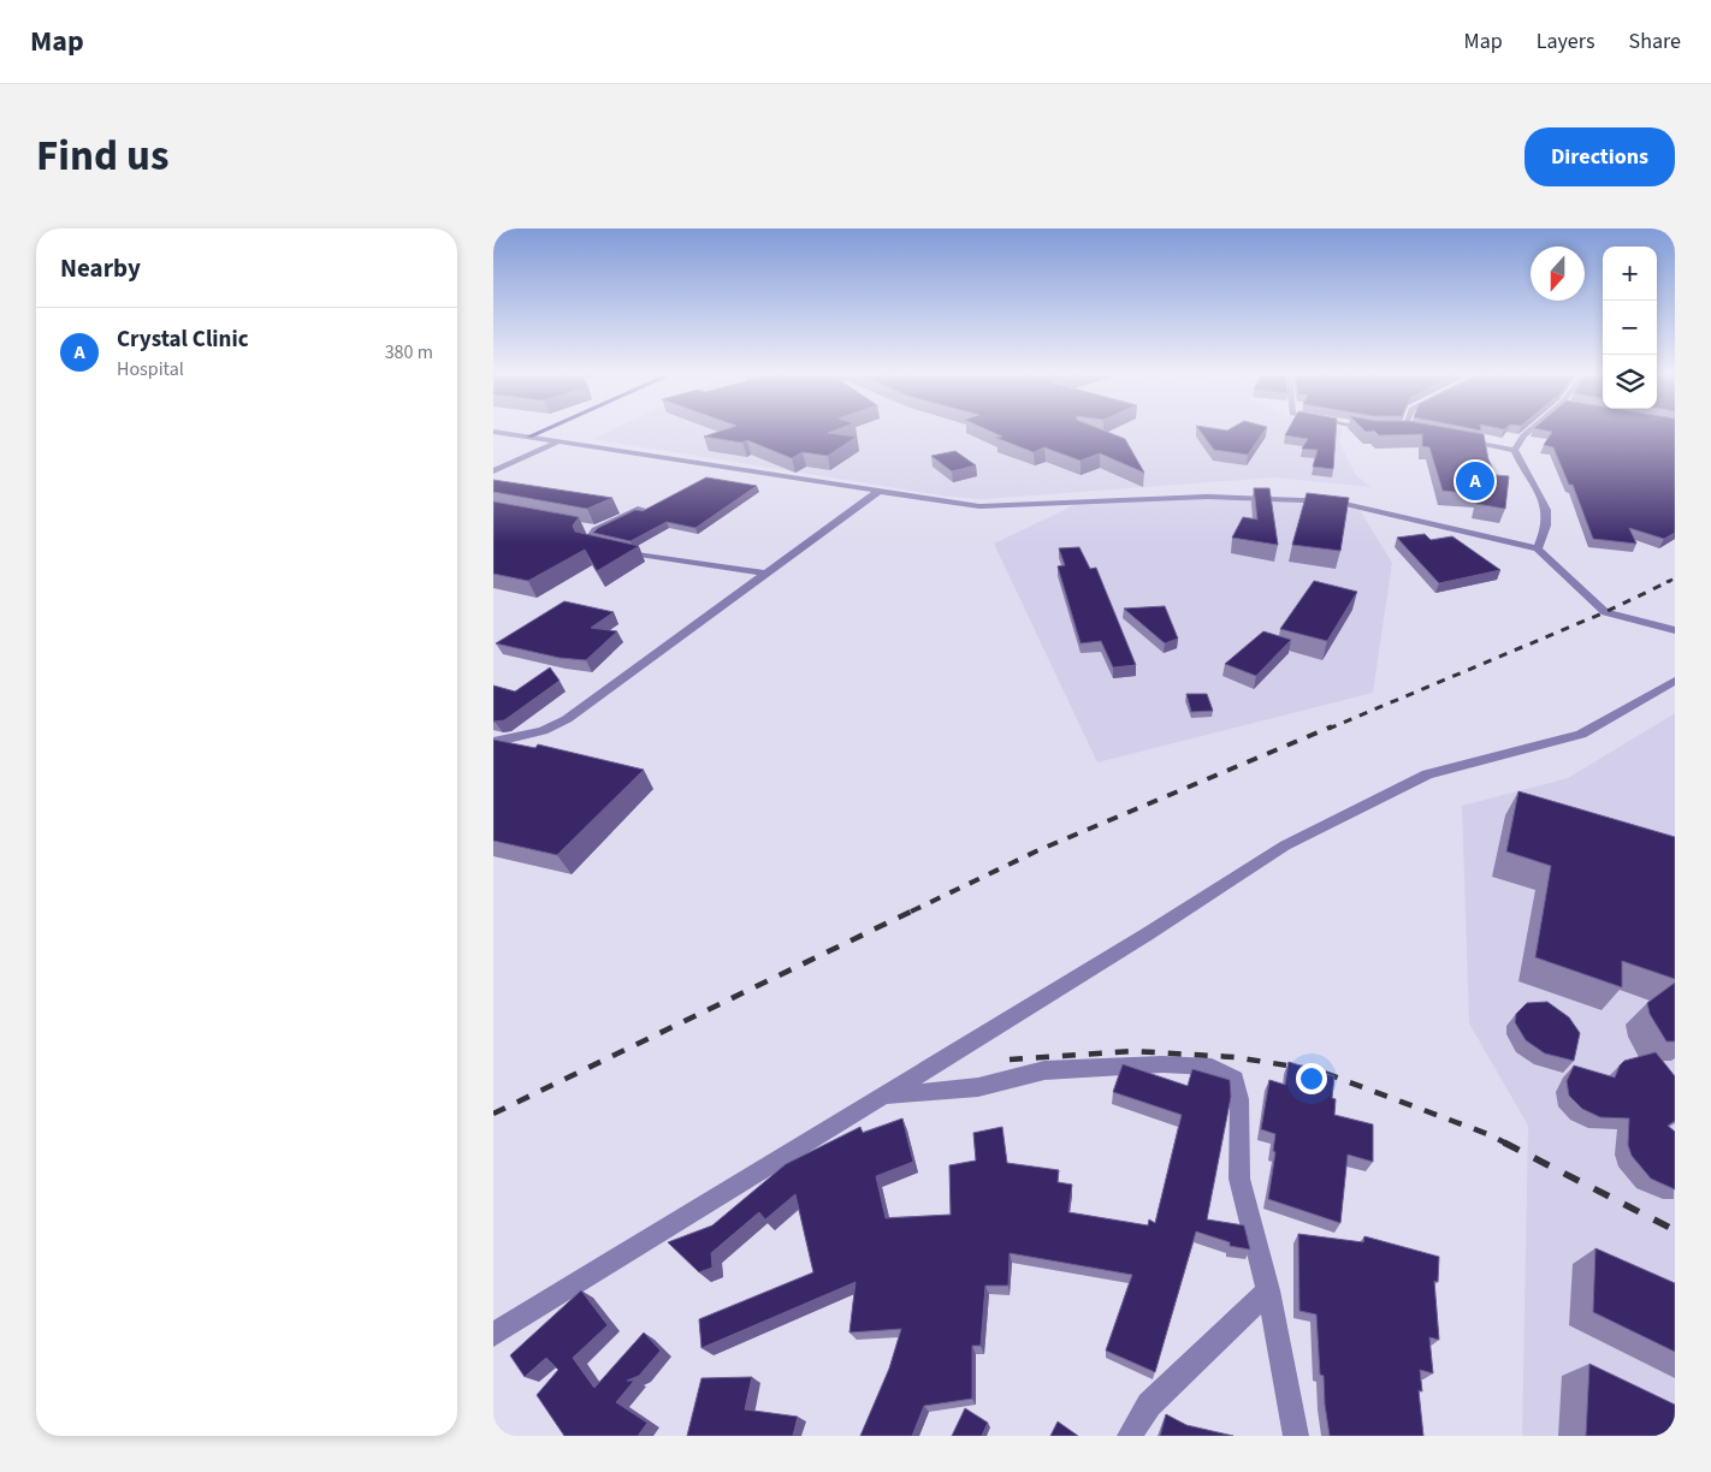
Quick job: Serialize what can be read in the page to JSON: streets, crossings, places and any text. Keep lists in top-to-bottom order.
{
  "north": "bottom",
  "page": {
    "header": "Map",
    "nav": ["Map", "Layers", "Share"],
    "title": "Find us",
    "buttons": "Directions",
    "heading": "Nearby",
    "map_buttons": ["+", "−"],
    "list": [
      {
        "mark": "A",
        "name": "Crystal Clinic",
        "note": "Hospital",
        "value": "380 m"
      }
    ],
    "pins": "A"
  }
}
